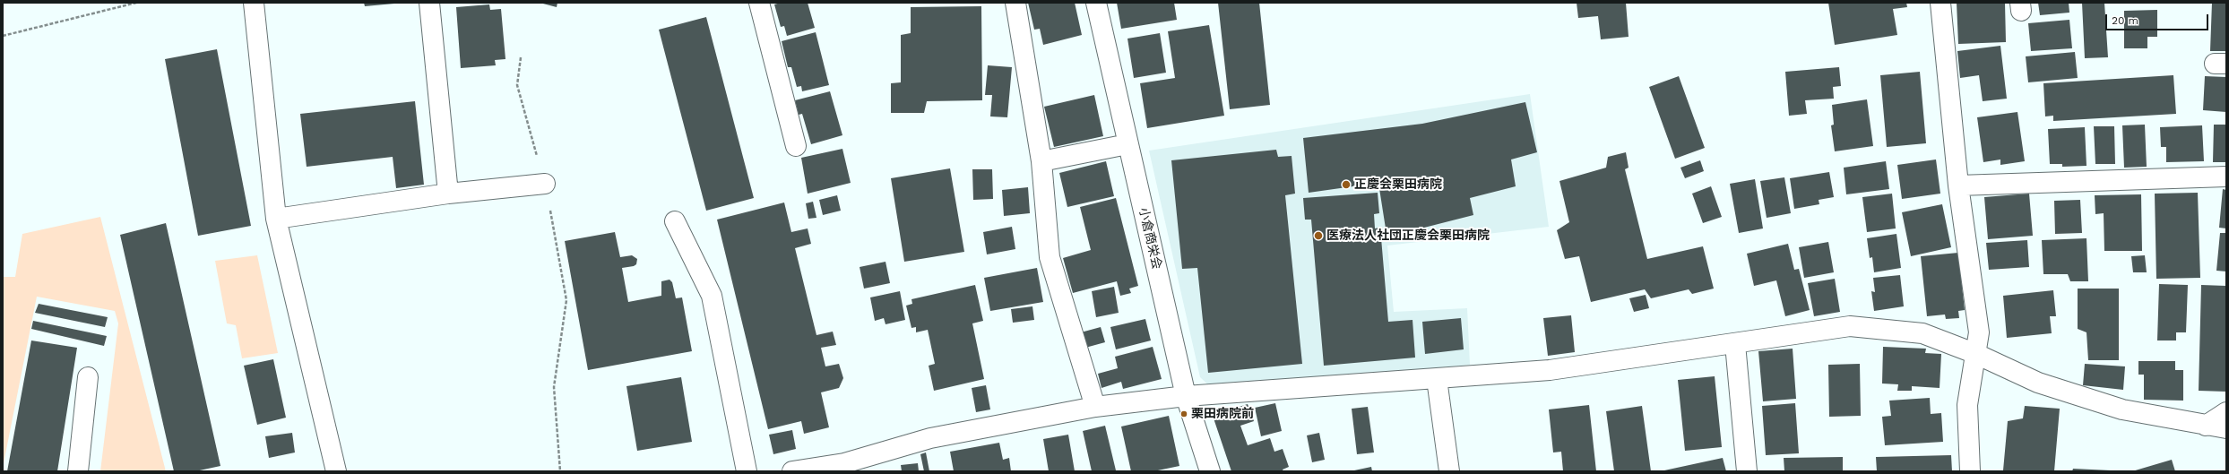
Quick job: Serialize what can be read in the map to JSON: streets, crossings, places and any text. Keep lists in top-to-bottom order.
{
  "streets": {
    "street": ["小倉商栄会"]
  },
  "places": ["正慶会栗田病院", "医療法人社団正慶会栗田病院", "栗田病院前"],
  "scale_bar": "20 m"
}
